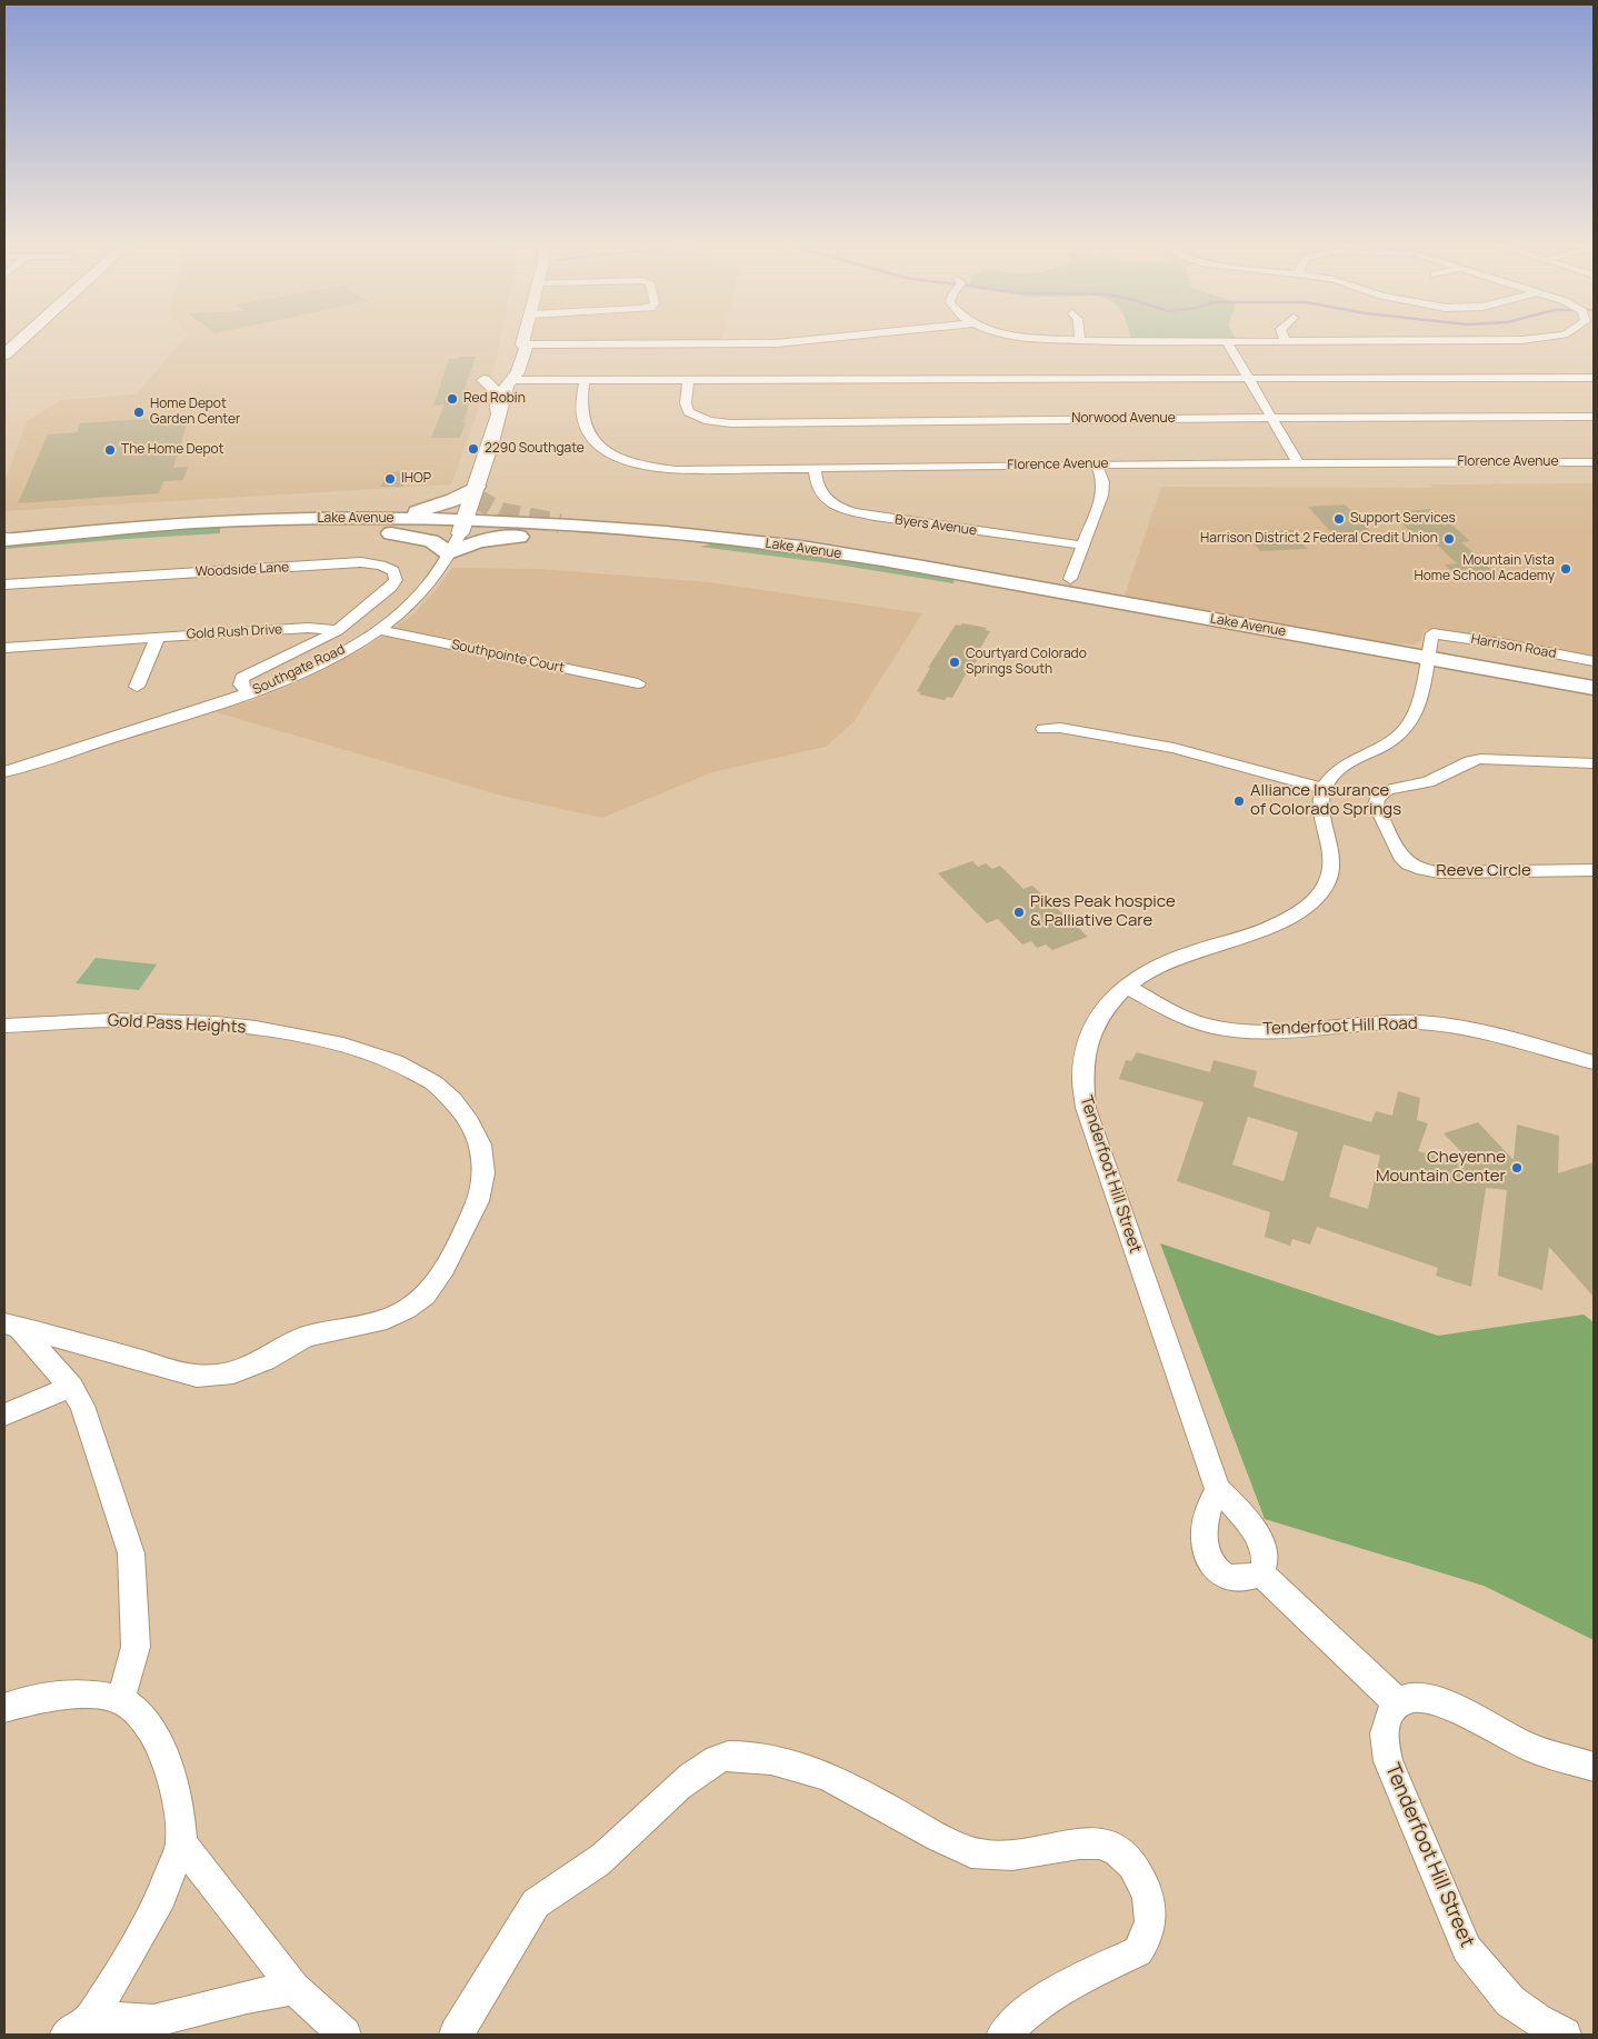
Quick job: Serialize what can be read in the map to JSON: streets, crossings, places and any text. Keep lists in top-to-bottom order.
{
  "streets": {
    "main road": ["Lake Avenue"],
    "street": [
      "Norwood Avenue",
      "Florence Avenue",
      "Byers Avenue",
      "Woodside Lane",
      "Gold Rush Drive",
      "Harrison Road",
      "Southpointe Court",
      "Southgate Road",
      "Reeve Circle",
      "Gold Pass Heights",
      "Tenderfoot Hill Road",
      "Tenderfoot Hill Street"
    ]
  },
  "crossings": [
    ["Florence Avenue", "Byers Avenue"],
    ["Lake Avenue", "Harrison Road"],
    ["Lake Avenue", "Southgate Road"],
    ["Woodside Lane", "Gold Rush Drive"],
    ["Gold Rush Drive", "Southgate Road"],
    ["Southpointe Court", "Southgate Road"],
    ["Tenderfoot Hill Road", "Tenderfoot Hill Street"]
  ],
  "places": [
    "Red Robin",
    "Home Depot Garden Center",
    "2290 Southgate",
    "The Home Depot",
    "IHOP",
    "Support Services",
    "Harrison District 2 Federal Credit Union",
    "Mountain Vista Home School Academy",
    "Courtyard Colorado Springs South",
    "Alliance Insurance of Colorado Springs",
    "Pikes Peak hospice & Palliative Care",
    "Cheyenne Mountain Center"
  ]
}
